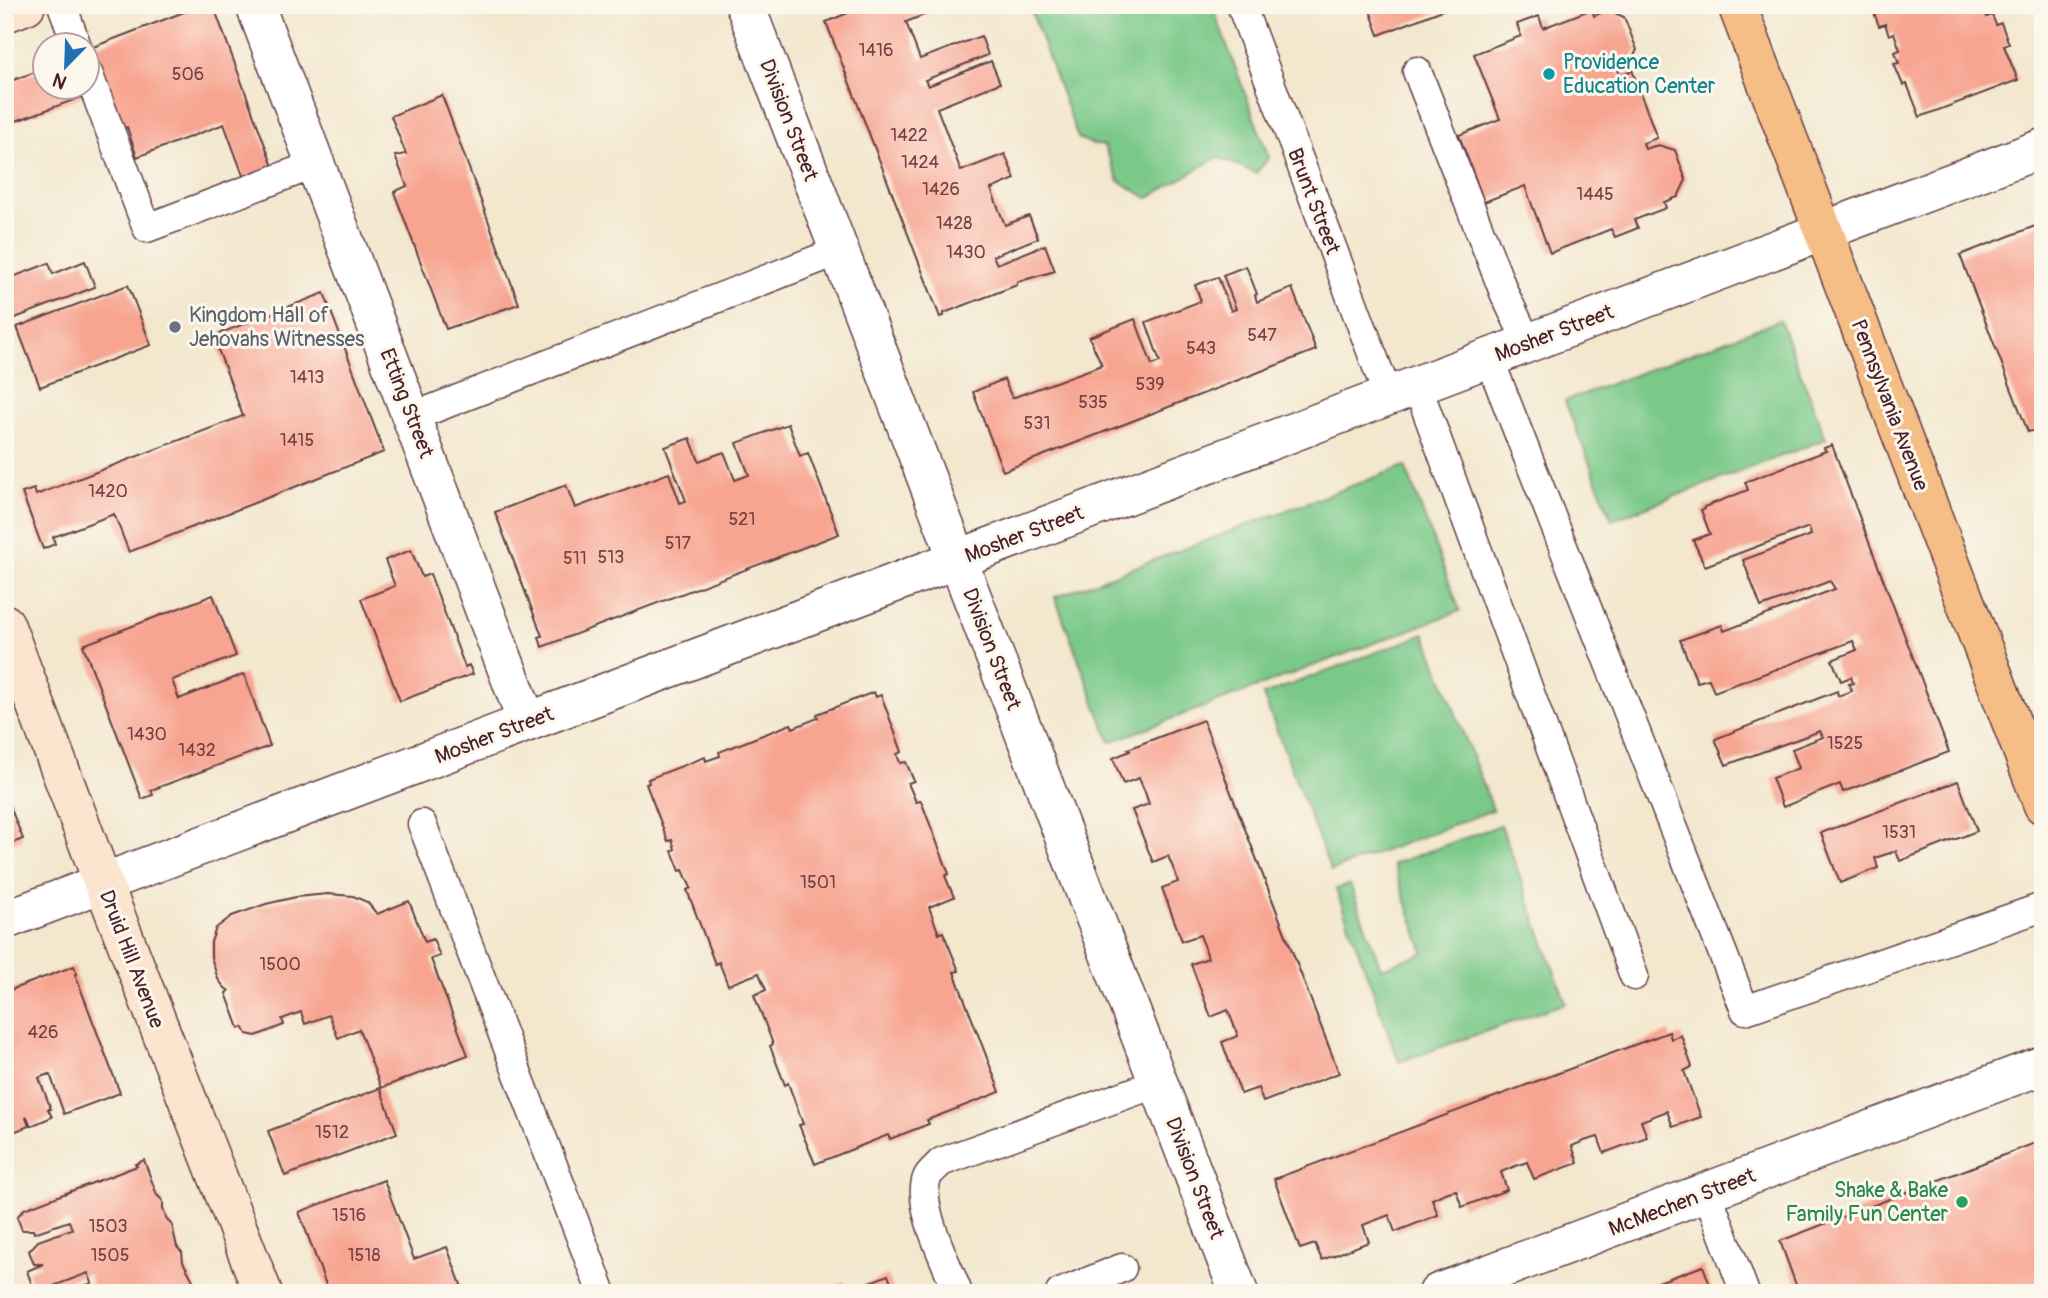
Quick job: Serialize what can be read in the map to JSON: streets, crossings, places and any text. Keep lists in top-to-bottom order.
{
  "streets": {
    "main road": ["Pennsylvania Avenue", "Druid Hill Avenue"],
    "street": [
      "Division Street",
      "Mosher Street",
      "Etting Street",
      "McMechen Street"
    ],
    "lane": ["Brunt Street"]
  },
  "crossings": [
    ["Division Street", "Mosher Street"],
    ["Brunt Street", "Mosher Street"],
    ["Mosher Street", "Etting Street"],
    ["Mosher Street", "Pennsylvania Avenue"],
    ["Mosher Street", "Druid Hill Avenue"]
  ],
  "places": ["Providence Education Center", "Kingdom Hall of Jehovahs Witnesses", "Shake & Bake Family Fun Center"],
  "house_numbers": [
    "1416",
    "506",
    "1422",
    "1424",
    "1426",
    "1445",
    "1428",
    "1430",
    "547",
    "543",
    "1413",
    "539",
    "535",
    "531",
    "1415",
    "1420",
    "521",
    "517",
    "513",
    "511",
    "1430",
    "1525",
    "1432",
    "1531",
    "1501",
    "1500",
    "426",
    "1512",
    "1516",
    "1503",
    "1505",
    "1518"
  ],
  "north": "bottom left"
}
